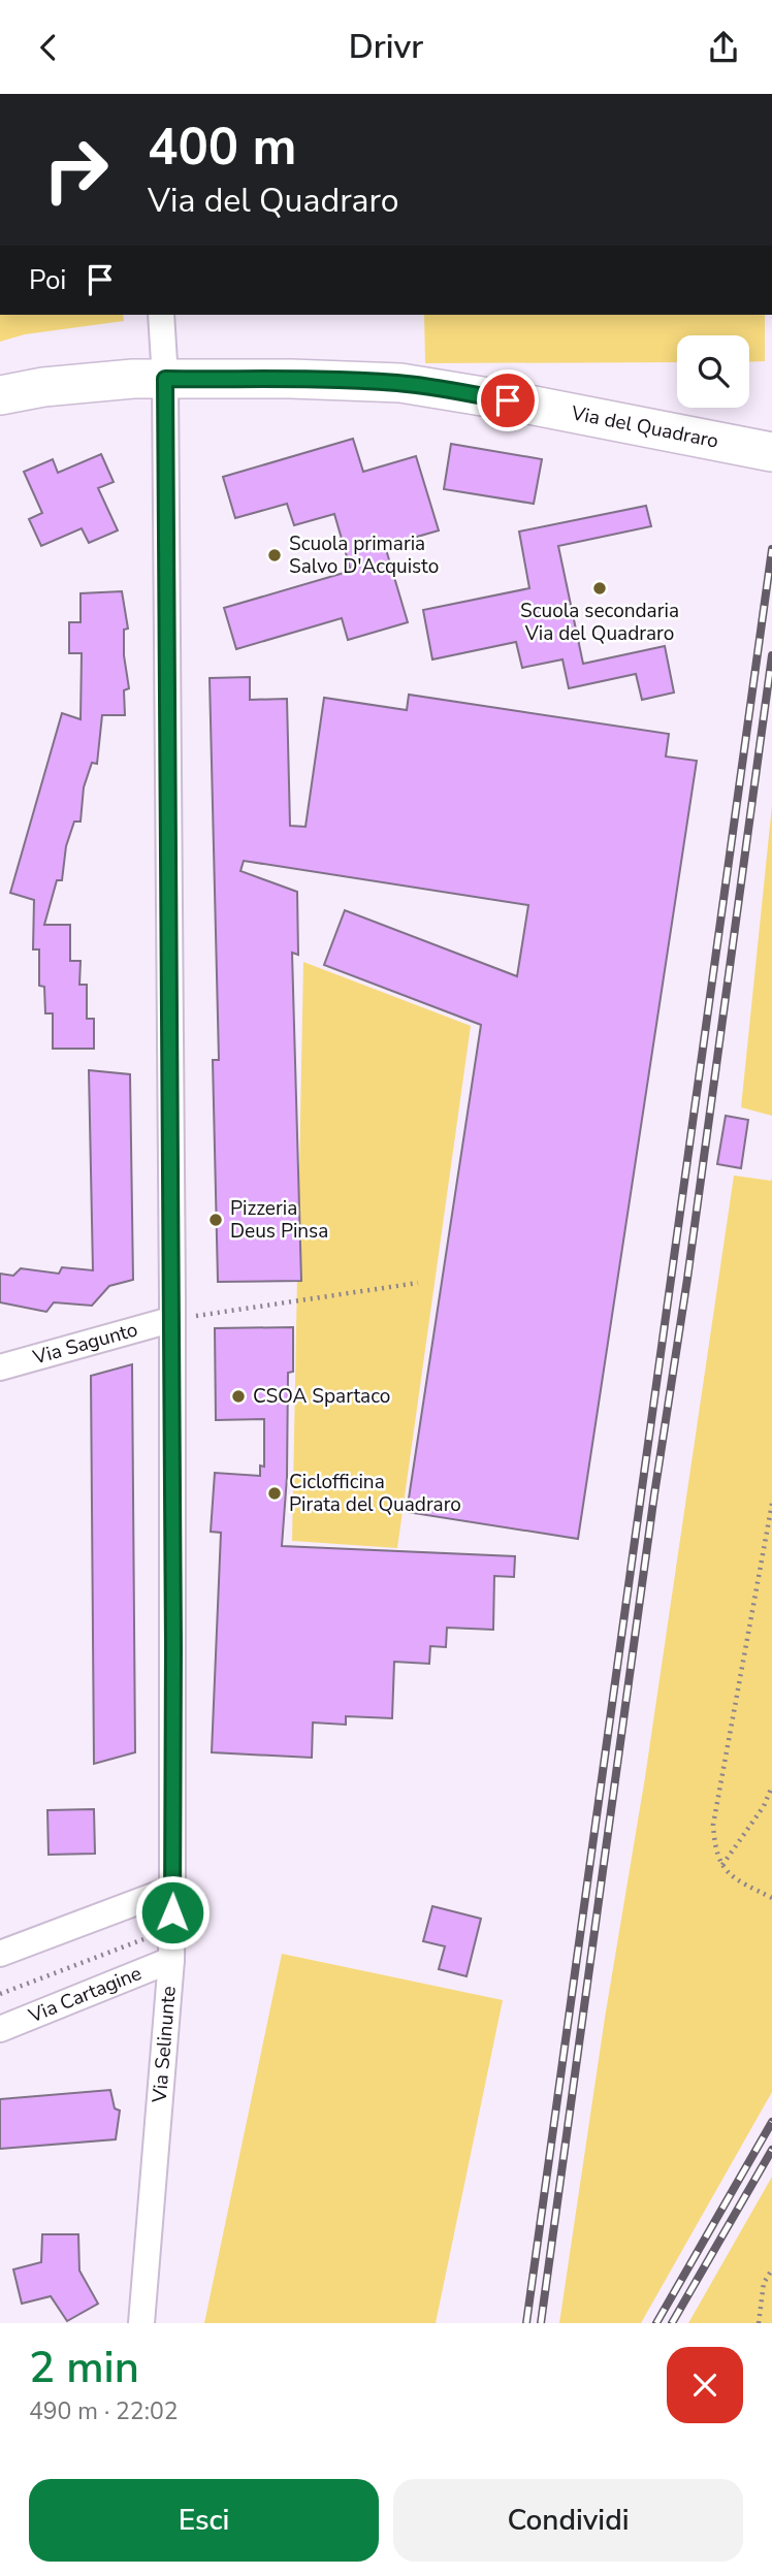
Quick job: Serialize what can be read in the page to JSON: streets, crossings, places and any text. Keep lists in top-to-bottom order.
{
  "streets": {
    "main road": ["Via del Quadraro"],
    "street": ["Via Sagunto", "Via Cartagine", "Via Selinunte"]
  },
  "crossings": [
    ["Via del Quadraro", "Via Selinunte"],
    ["Via Sagunto", "Via Selinunte"],
    ["Via Cartagine", "Via Selinunte"]
  ],
  "places": [
    "Scuola primaria Salvo D'Acquisto",
    "Scuola secondaria Via del Quadraro",
    "Pizzeria Deus Pinsa",
    "CSOA Spartaco",
    "Ciclofficina Pirata del Quadraro"
  ],
  "page": {
    "header": "Drivr",
    "turn": ["400 m", "Via del Quadraro"],
    "then": "Poi",
    "heading": ["2 min", "490 m · 22:02"],
    "buttons": ["Esci", "Condividi"]
  }
}
